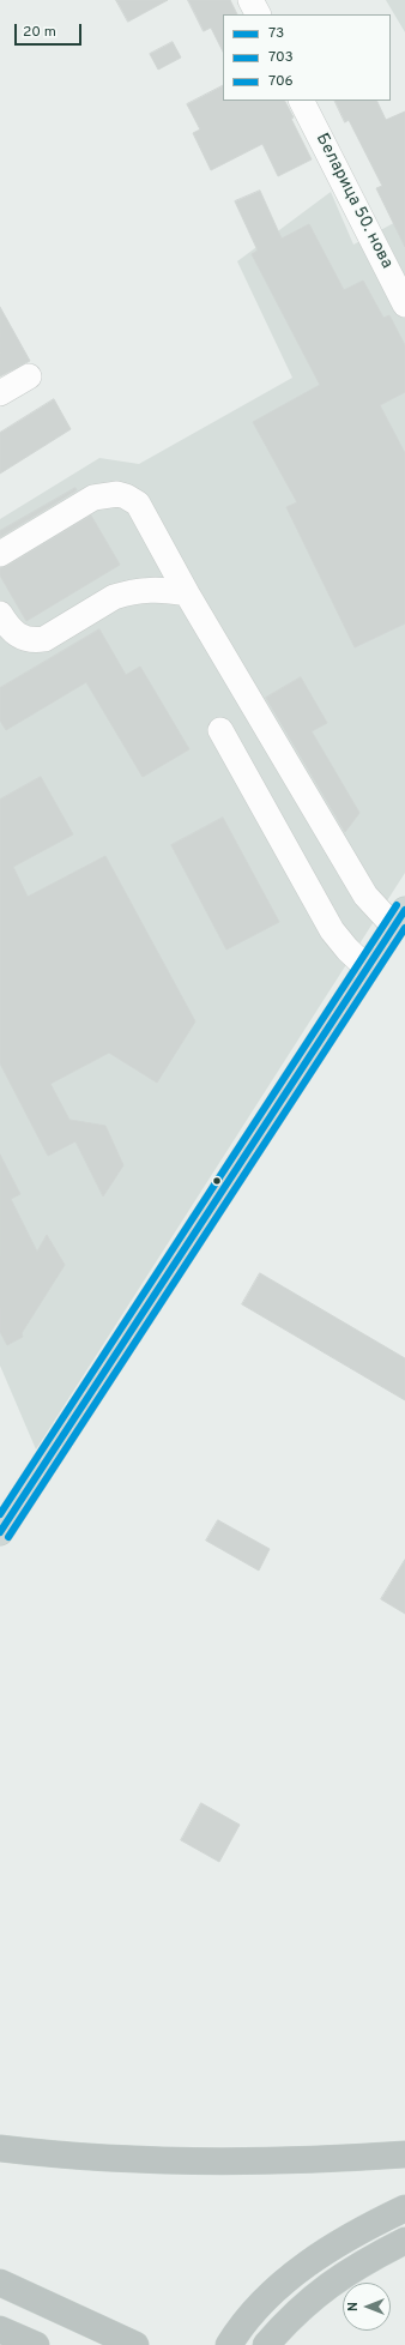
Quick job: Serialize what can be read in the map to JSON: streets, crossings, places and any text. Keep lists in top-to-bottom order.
{
  "streets": {
    "street": ["Беларица 50. нова"]
  },
  "lines": ["transit line 706", "transit line 73", "transit line 703"],
  "legend": ["73", "703", "706"],
  "scale_bar": "20 m",
  "north": "left"
}
